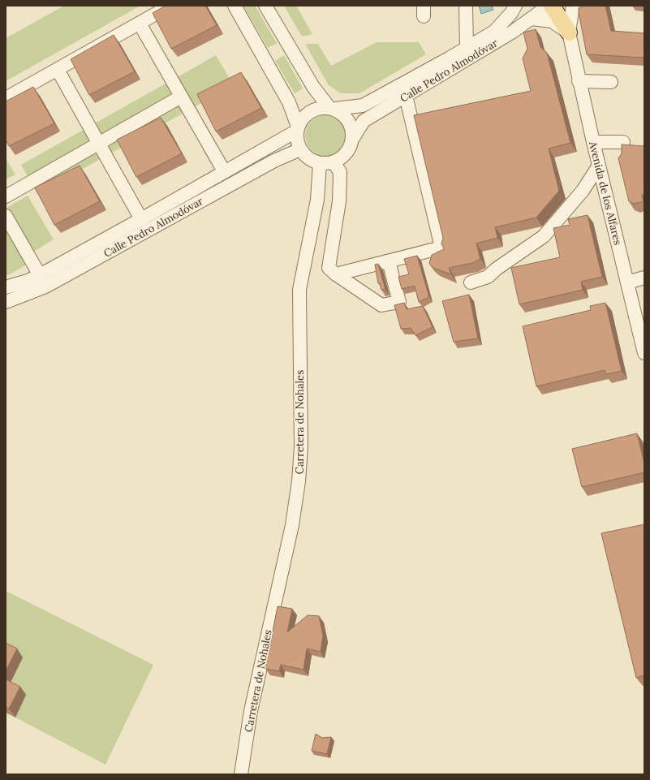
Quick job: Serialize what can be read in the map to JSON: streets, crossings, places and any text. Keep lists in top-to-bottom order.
{
  "streets": {
    "street": ["Calle Pedro Almodóvar", "Avenida de los Alfares", "Carretera de Nohales"]
  },
  "crossings": [
    ["Calle Pedro Almodóvar", "Carretera de Nohales"]
  ]
}
